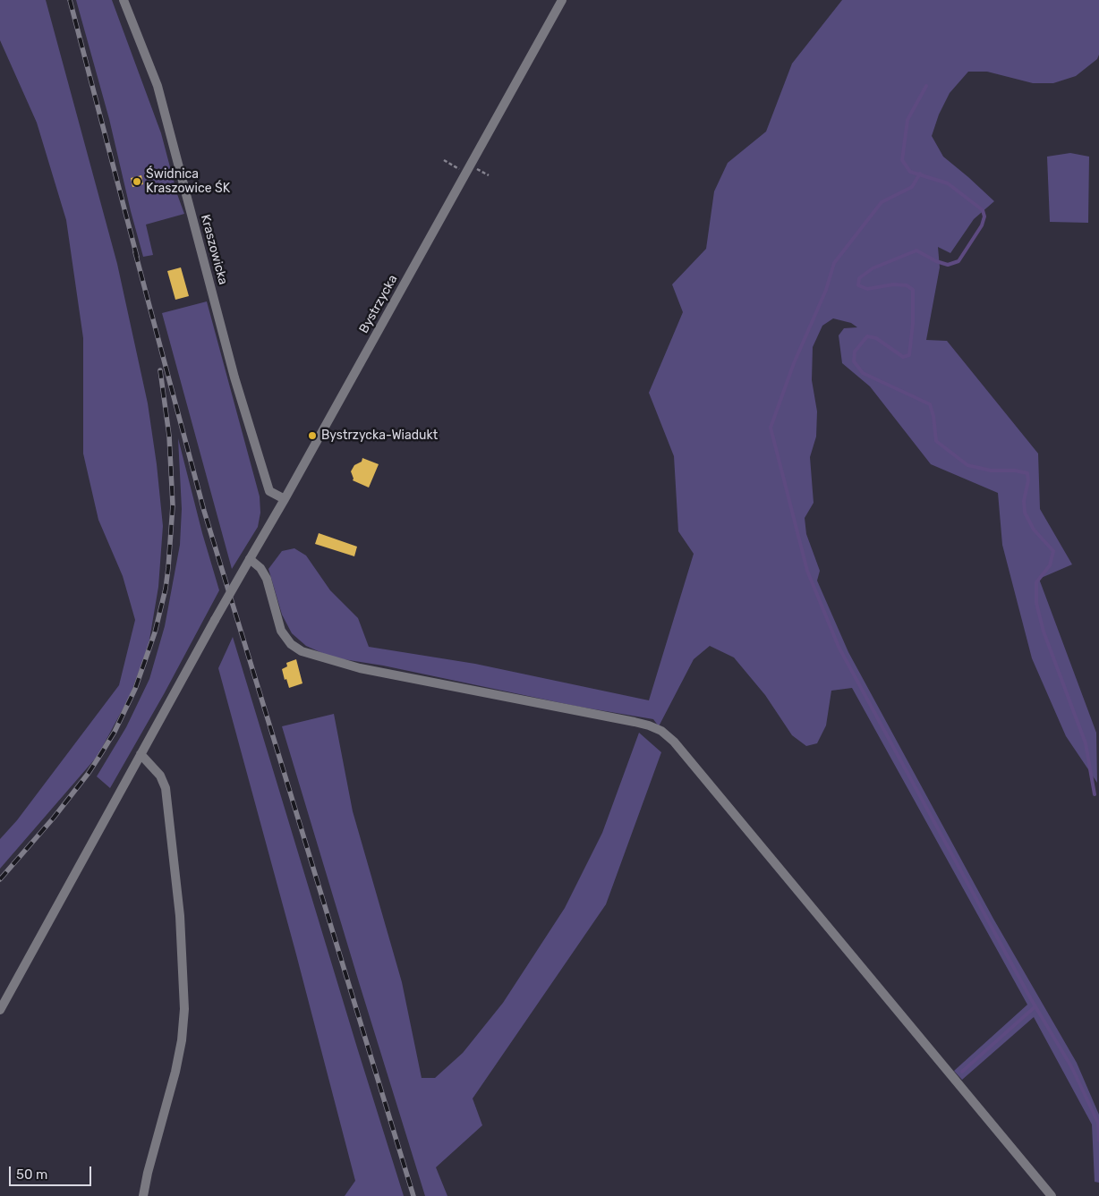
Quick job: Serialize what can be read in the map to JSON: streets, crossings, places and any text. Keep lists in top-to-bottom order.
{
  "streets": {
    "street": ["Kraszowicka", "Bystrzycka"]
  },
  "crossings": [
    ["Kraszowicka", "Bystrzycka"]
  ],
  "places": ["Świdnica Kraszowice ŚK", "Bystrzycka-Wiadukt"],
  "scale_bar": "50 m"
}
